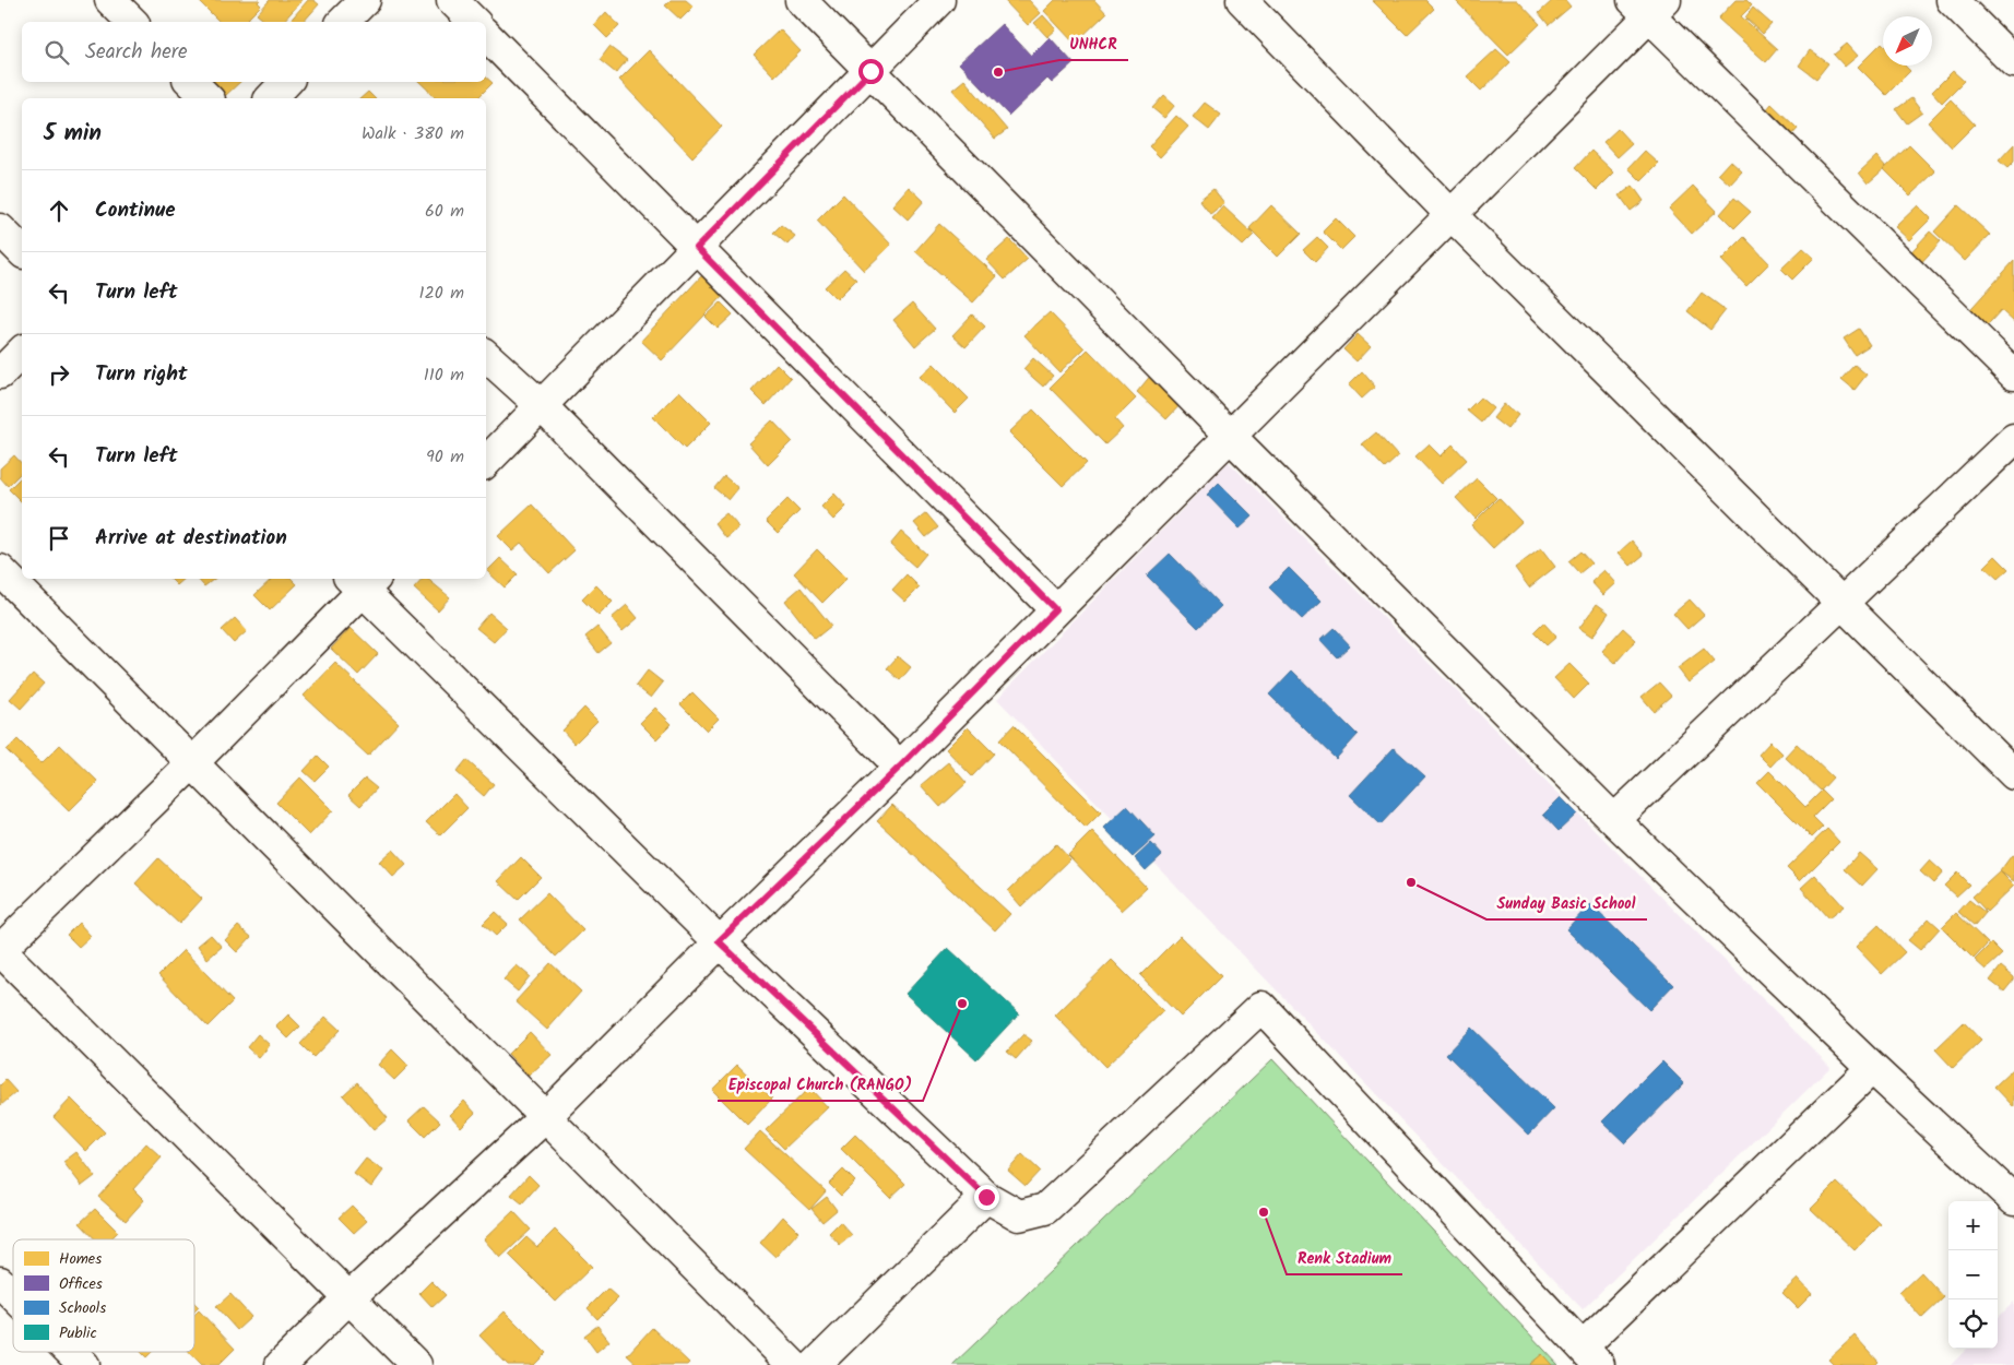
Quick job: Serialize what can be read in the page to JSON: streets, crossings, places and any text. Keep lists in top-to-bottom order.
{
  "places": [
    "UNHCR",
    "Sunday Basic School",
    "Episcopal Church (RANGO)",
    "Renk Stadium"
  ],
  "legend": [
    "Homes",
    "Offices",
    "Schools",
    "Public"
  ],
  "north": "bottom left",
  "page": {
    "search": "Search here",
    "heading": ["5 min", "Walk · 380 m"],
    "list": [
      ["Continue", "60 m"],
      ["Turn left", "120 m"],
      ["Turn right", "110 m"],
      ["Turn left", "90 m"],
      "Arrive at destination"
    ],
    "map_buttons": ["+", "−"]
  }
}
